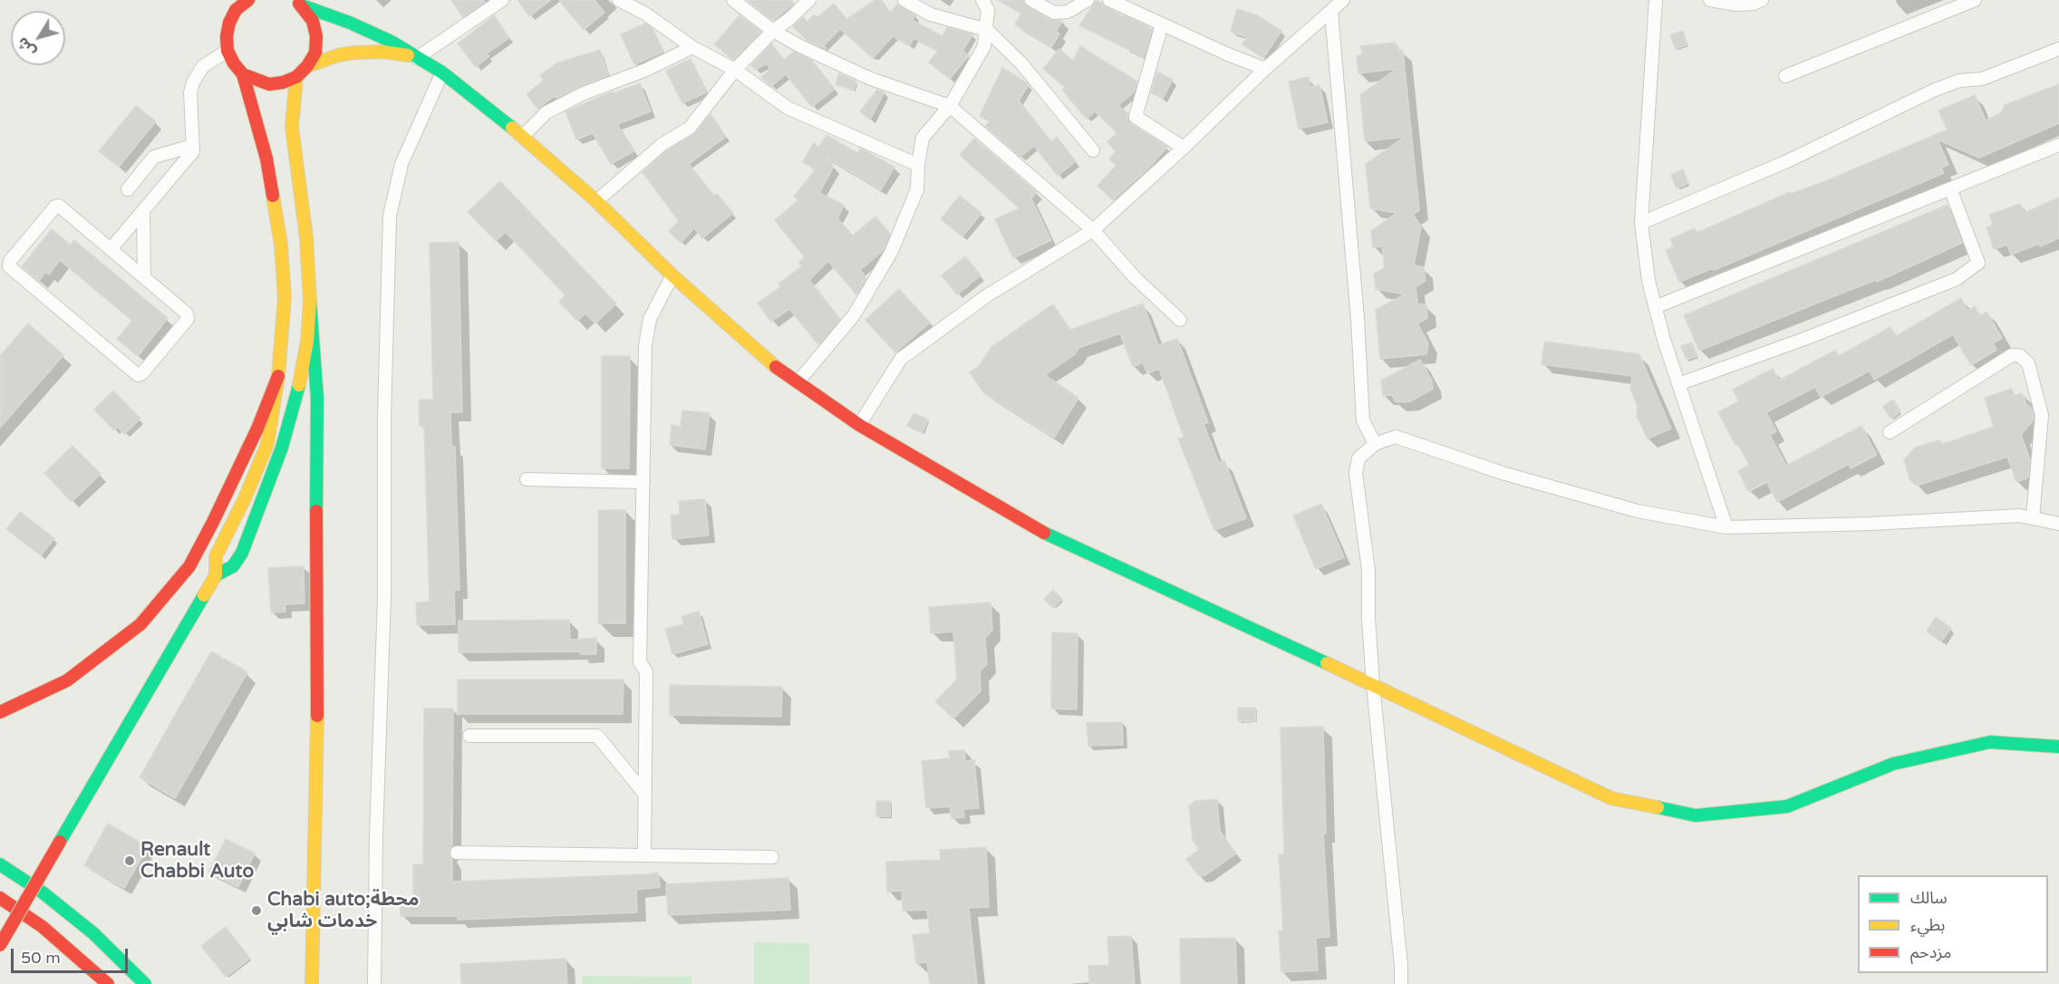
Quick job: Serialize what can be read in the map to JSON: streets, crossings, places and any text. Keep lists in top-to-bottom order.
{
  "places": ["Renault Chabbi Auto", "Chabi auto;محطة خدمات شابي"],
  "legend": ["سالك", "بطيء", "مزدحم"],
  "scale_bar": "50 m",
  "north": "bottom left"
}
